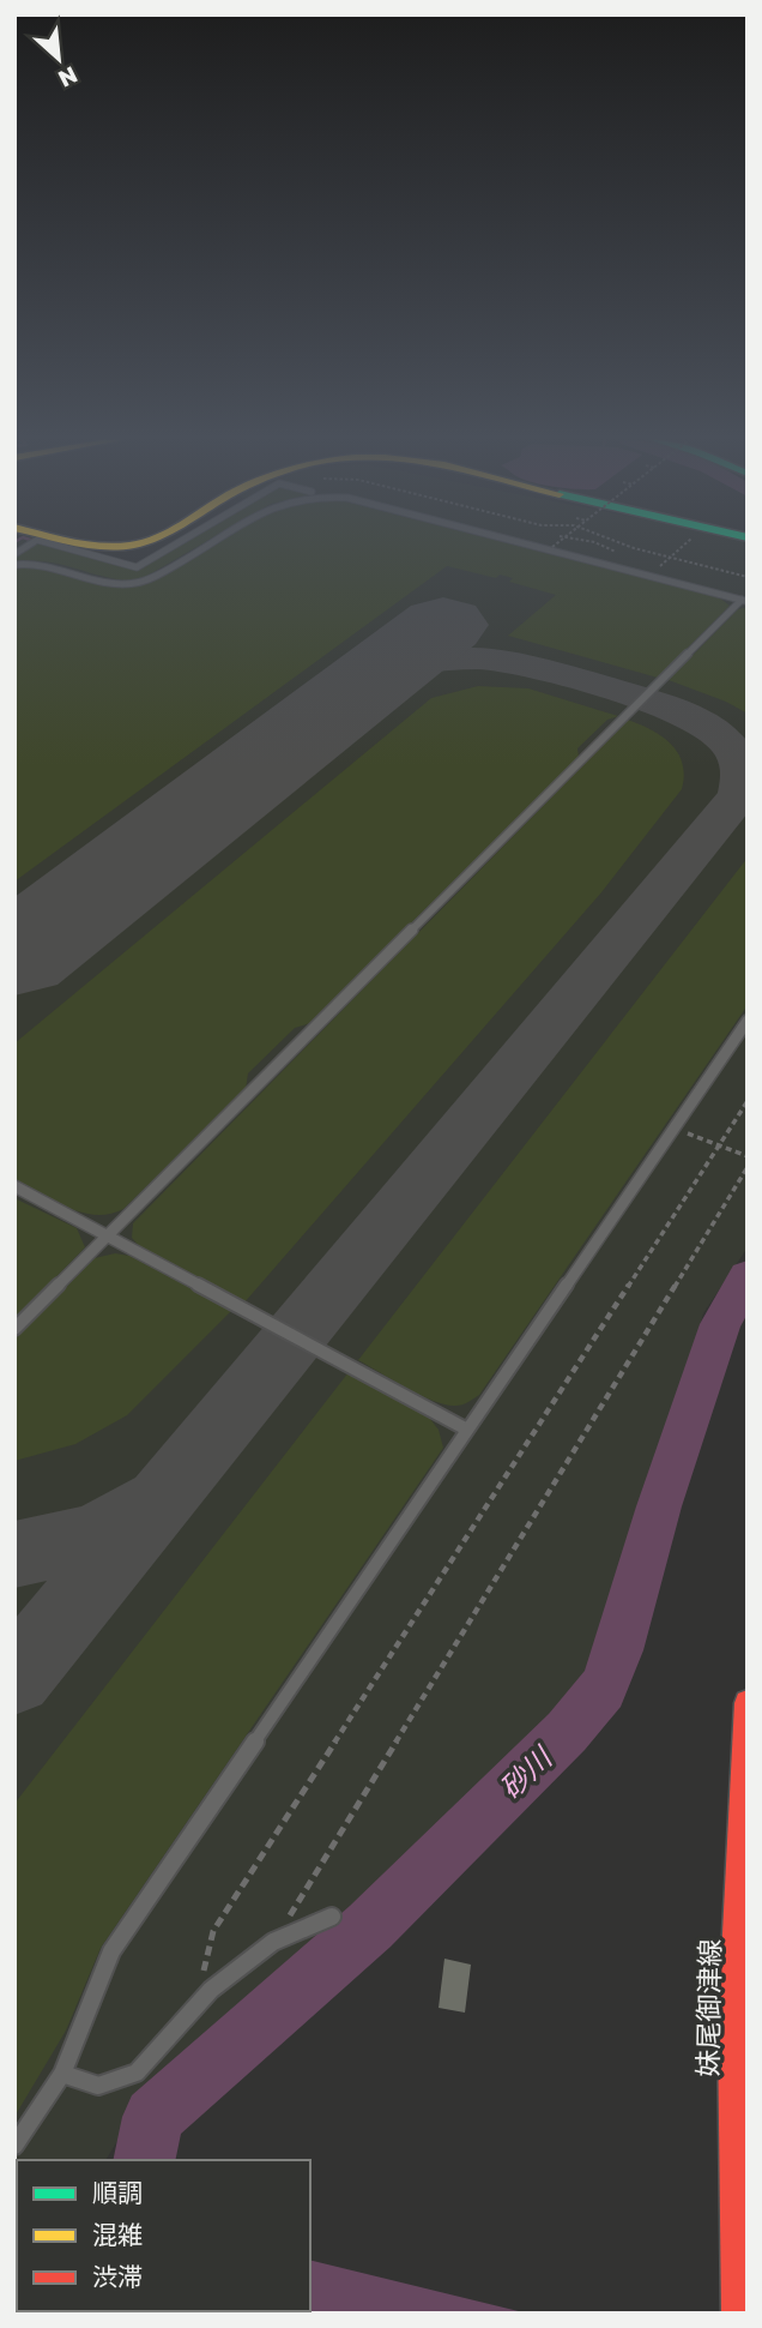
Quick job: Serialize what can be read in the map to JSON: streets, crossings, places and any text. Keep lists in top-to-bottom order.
{
  "streets": {
    "street": ["妹尾御津線"]
  },
  "water": ["砂川"],
  "legend": ["順調", "混雑", "渋滞"],
  "north": "bottom right"
}
